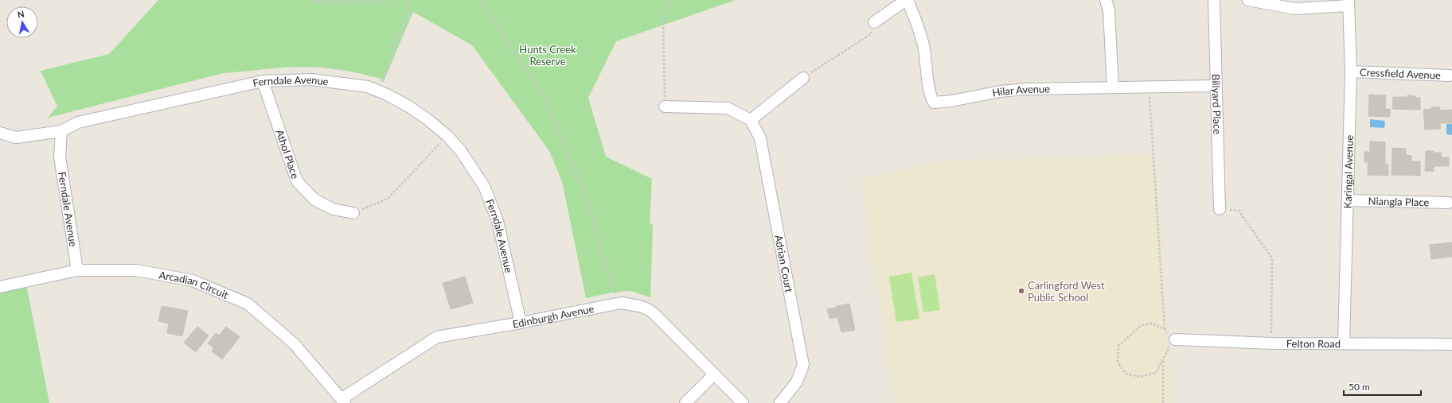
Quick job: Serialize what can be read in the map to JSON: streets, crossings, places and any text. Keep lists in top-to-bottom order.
{
  "streets": {
    "street": [
      "Cressfield Avenue",
      "Ferndale Avenue",
      "Hilar Avenue",
      "Billyard Place",
      "Athol Place",
      "Karingal Avenue",
      "Niangla Place",
      "Adrian Court",
      "Arcadian Circuit",
      "Edinburgh Avenue",
      "Felton Road"
    ]
  },
  "crossings": [
    ["Cressfield Avenue", "Karingal Avenue"],
    ["Ferndale Avenue", "Athol Place"],
    ["Ferndale Avenue", "Arcadian Circuit"],
    ["Ferndale Avenue", "Edinburgh Avenue"],
    ["Hilar Avenue", "Billyard Place"],
    ["Karingal Avenue", "Niangla Place"],
    ["Karingal Avenue", "Felton Road"],
    ["Arcadian Circuit", "Edinburgh Avenue"]
  ],
  "parks": ["Hunts Creek Reserve"],
  "places": ["Carlingford West Public School"],
  "scale_bar": "50 m",
  "north": "top"
}
